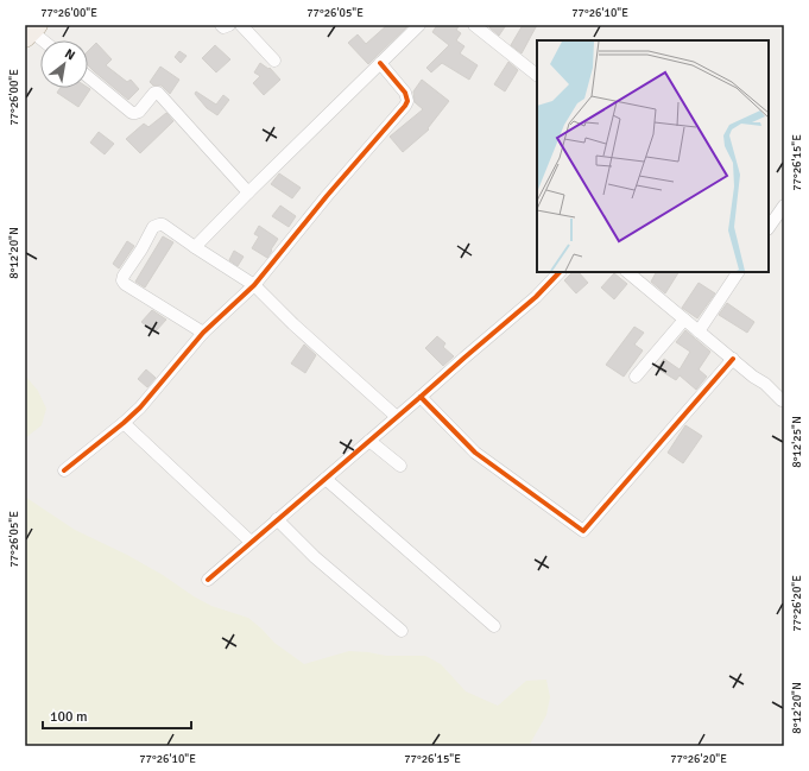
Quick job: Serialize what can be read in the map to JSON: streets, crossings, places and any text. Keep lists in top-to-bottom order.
{
  "scale_bar": "100 m",
  "north": "top right",
  "coordinates": [
    "77°26'00\"E",
    "77°26'05\"E",
    "77°26'10\"E",
    "77°26'15\"E",
    "8°12'20\"N",
    "8°12'25\"N",
    "77°26'20\"E"
  ]
}
